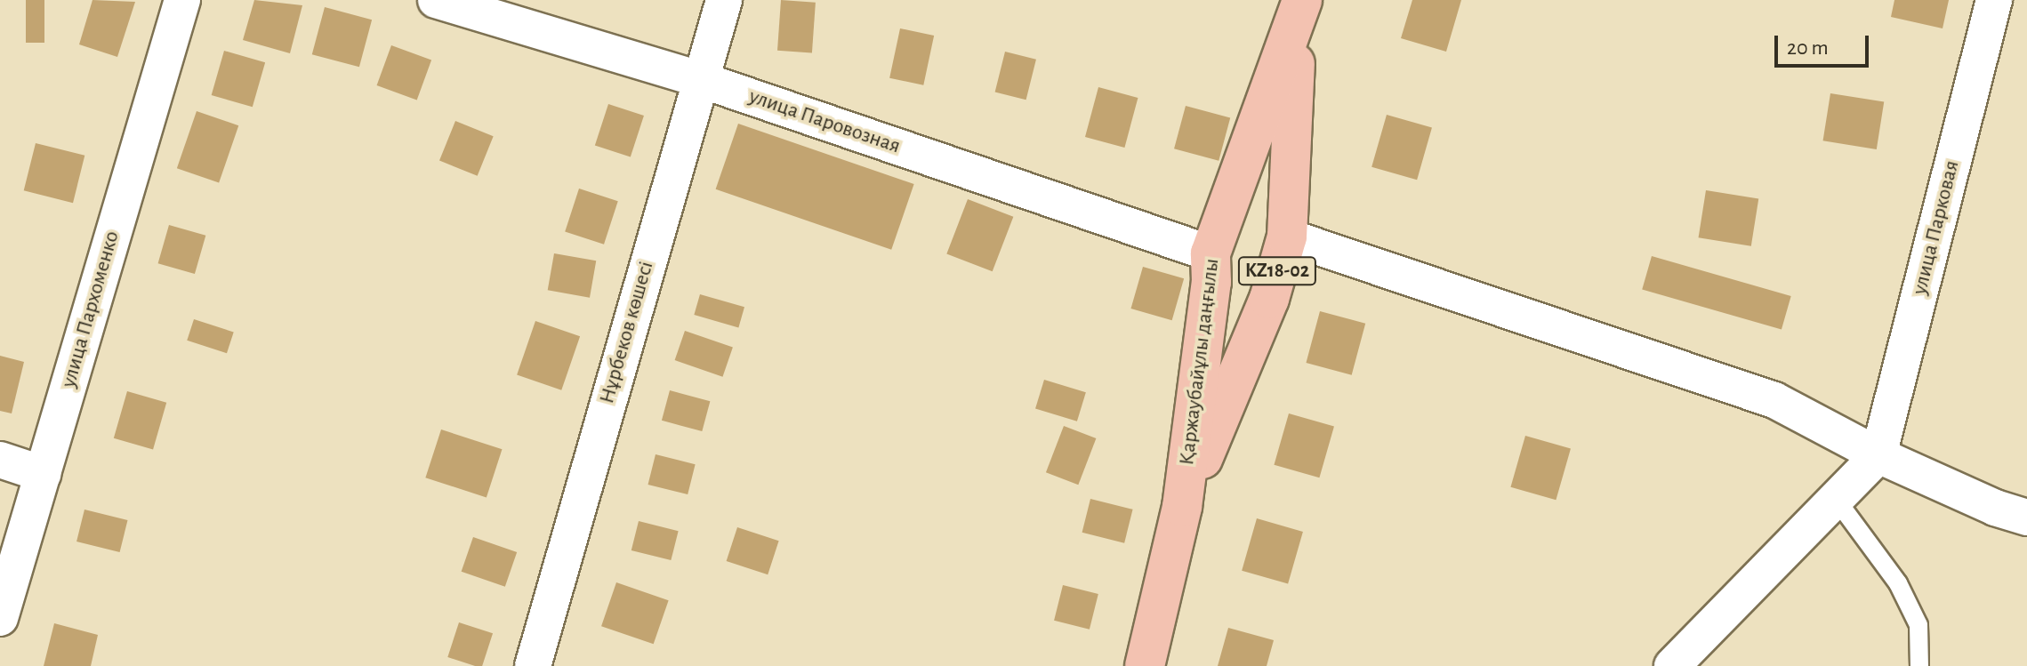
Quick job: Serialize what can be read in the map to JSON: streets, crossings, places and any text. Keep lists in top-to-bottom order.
{
  "streets": {
    "highway": ["KZ18-02", "Қаржаубайұлы даңғылы"],
    "street": [
      "улица Паровозная",
      "улица Парковая",
      "улица Пархоменко",
      "Нұрбеков көшесі"
    ]
  },
  "crossings": [
    ["улица Паровозная", "KZ18-02"],
    ["улица Паровозная", "Нұрбеков көшесі"],
    ["улица Паровозная", "Қаржаубайұлы даңғылы"],
    ["KZ18-02", "Қаржаубайұлы даңғылы"]
  ],
  "scale_bar": "20 m"
}
